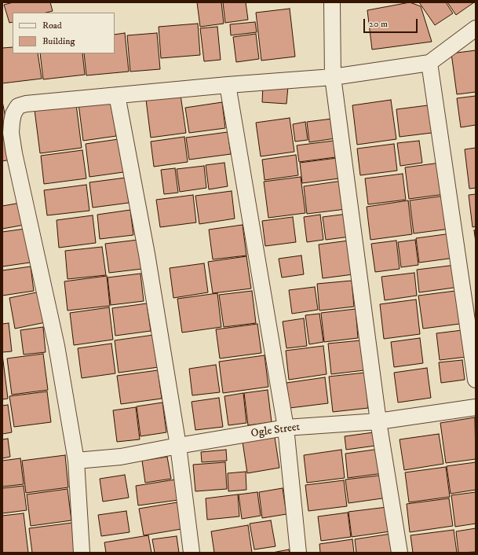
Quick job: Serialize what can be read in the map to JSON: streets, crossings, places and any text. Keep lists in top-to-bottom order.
{
  "streets": {
    "street": ["Ogle Street"]
  },
  "legend": ["Road", "Building"],
  "scale_bar": "20 m"
}
